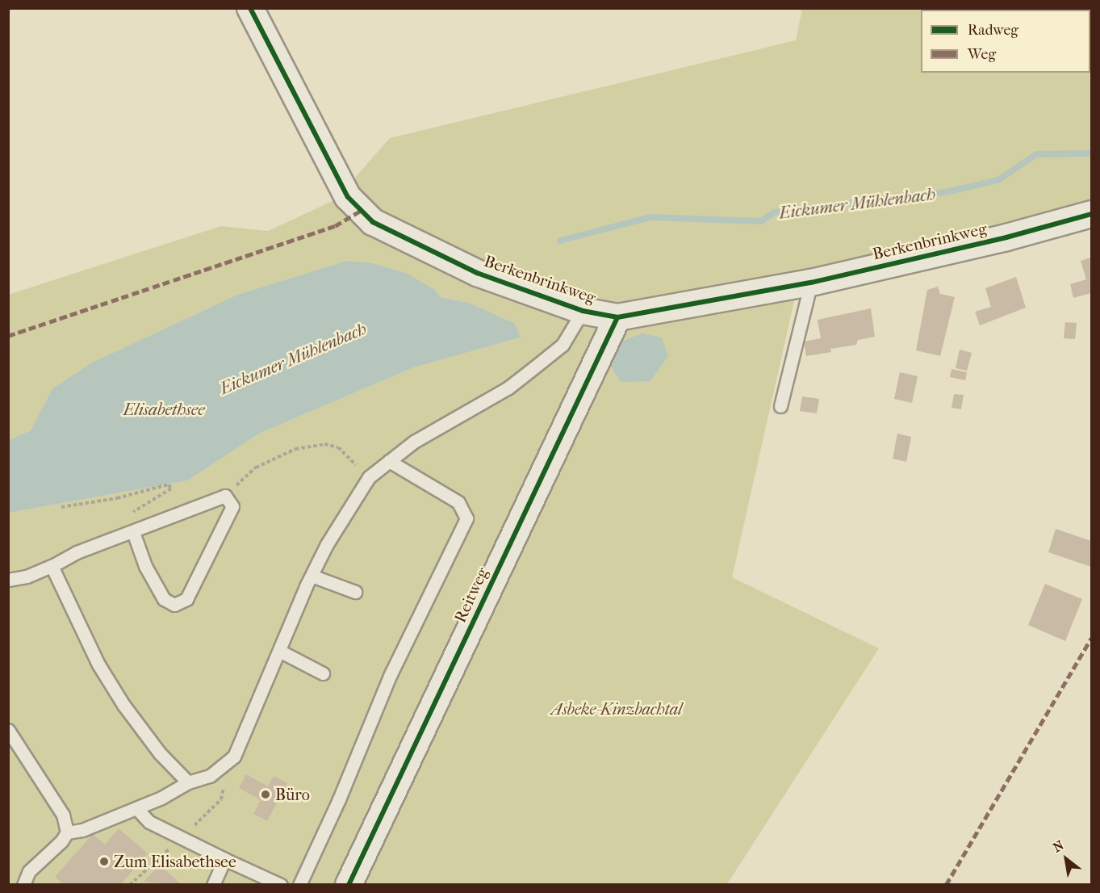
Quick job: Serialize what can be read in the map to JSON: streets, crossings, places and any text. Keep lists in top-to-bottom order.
{
  "streets": {
    "street": ["Berkenbrinkweg", "Reitweg"]
  },
  "crossings": [
    ["Berkenbrinkweg", "Reitweg"]
  ],
  "water": ["Eickumer Mühlenbach", "Elisabethsee"],
  "parks": ["Asbeke-Kinzbachtal"],
  "places": ["Büro", "Zum Elisabethsee"],
  "legend": ["Radweg", "Weg"],
  "north": "top left"
}
